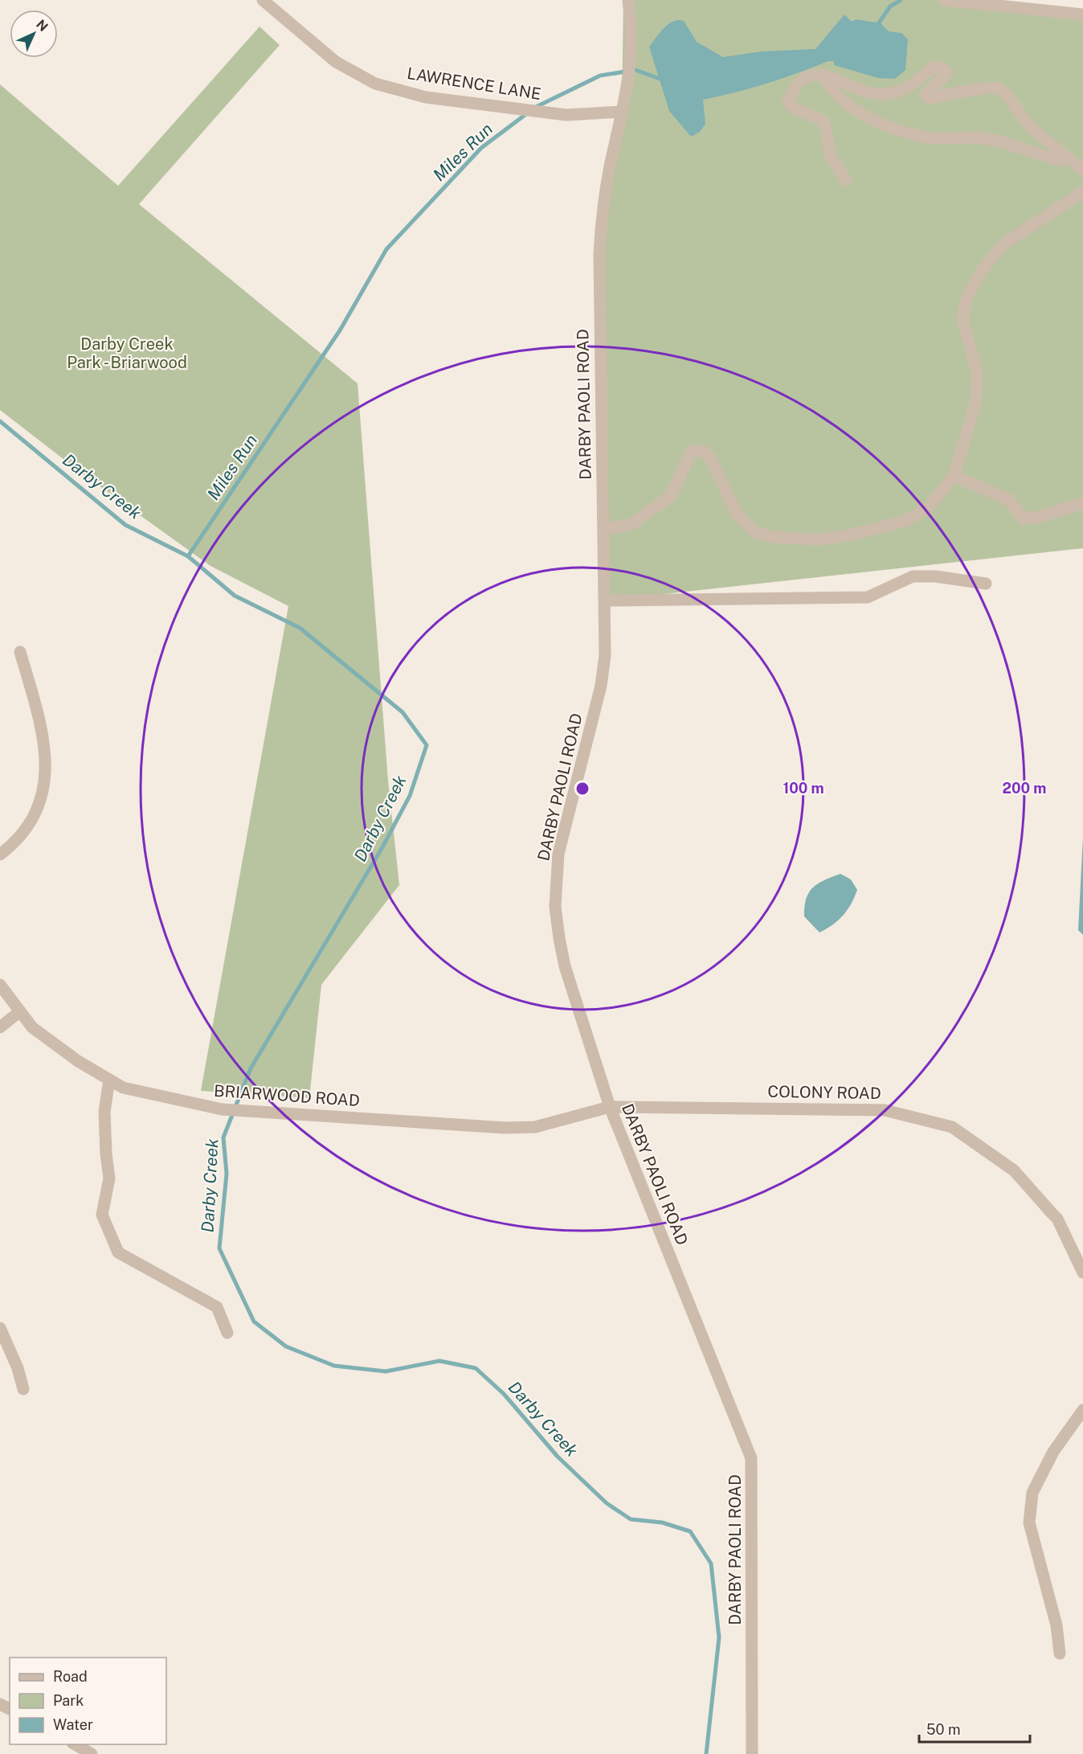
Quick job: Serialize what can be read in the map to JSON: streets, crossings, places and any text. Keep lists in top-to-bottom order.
{
  "streets": {
    "street": [
      "LAWRENCE LANE",
      "DARBY PAOLI ROAD",
      "COLONY ROAD",
      "BRIARWOOD ROAD"
    ]
  },
  "crossings": [
    ["LAWRENCE LANE", "DARBY PAOLI ROAD"],
    ["DARBY PAOLI ROAD", "COLONY ROAD"],
    ["DARBY PAOLI ROAD", "BRIARWOOD ROAD"],
    ["COLONY ROAD", "BRIARWOOD ROAD"]
  ],
  "water": ["Miles Run", "Darby Creek"],
  "parks": ["Darby Creek Park - Briarwood"],
  "legend": ["Road", "Park", "Water"],
  "scale_bar": "50 m",
  "north": "top right",
  "rings": ["100 m", "200 m"]
}
